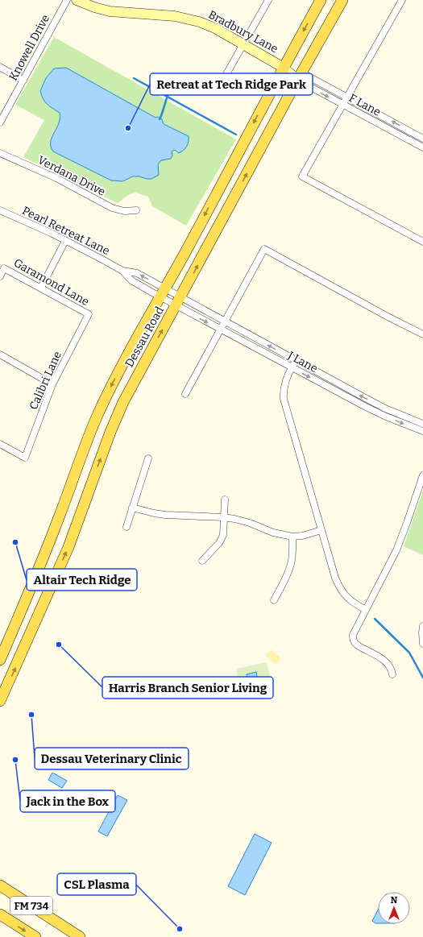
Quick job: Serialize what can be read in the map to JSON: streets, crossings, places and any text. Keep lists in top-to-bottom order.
{
  "streets": {
    "main road": ["Dessau Road", "FM 734"],
    "street": [
      "Bradbury Lane",
      "Knowell Drive",
      "F Lane",
      "Verdana Drive",
      "Pearl Retreat Lane",
      "Garamond Lane",
      "J Lane",
      "Calibri Lane"
    ]
  },
  "crossings": [
    ["Bradbury Lane", "F Lane"],
    ["Bradbury Lane", "Dessau Road"],
    ["F Lane", "Dessau Road"],
    ["Garamond Lane", "Calibri Lane"],
    ["Dessau Road", "J Lane"]
  ],
  "places": [
    "Retreat at Tech Ridge Park",
    "Altair Tech Ridge",
    "Harris Branch Senior Living",
    "Dessau Veterinary Clinic",
    "Jack in the Box",
    "CSL Plasma"
  ],
  "north": "top"
}
